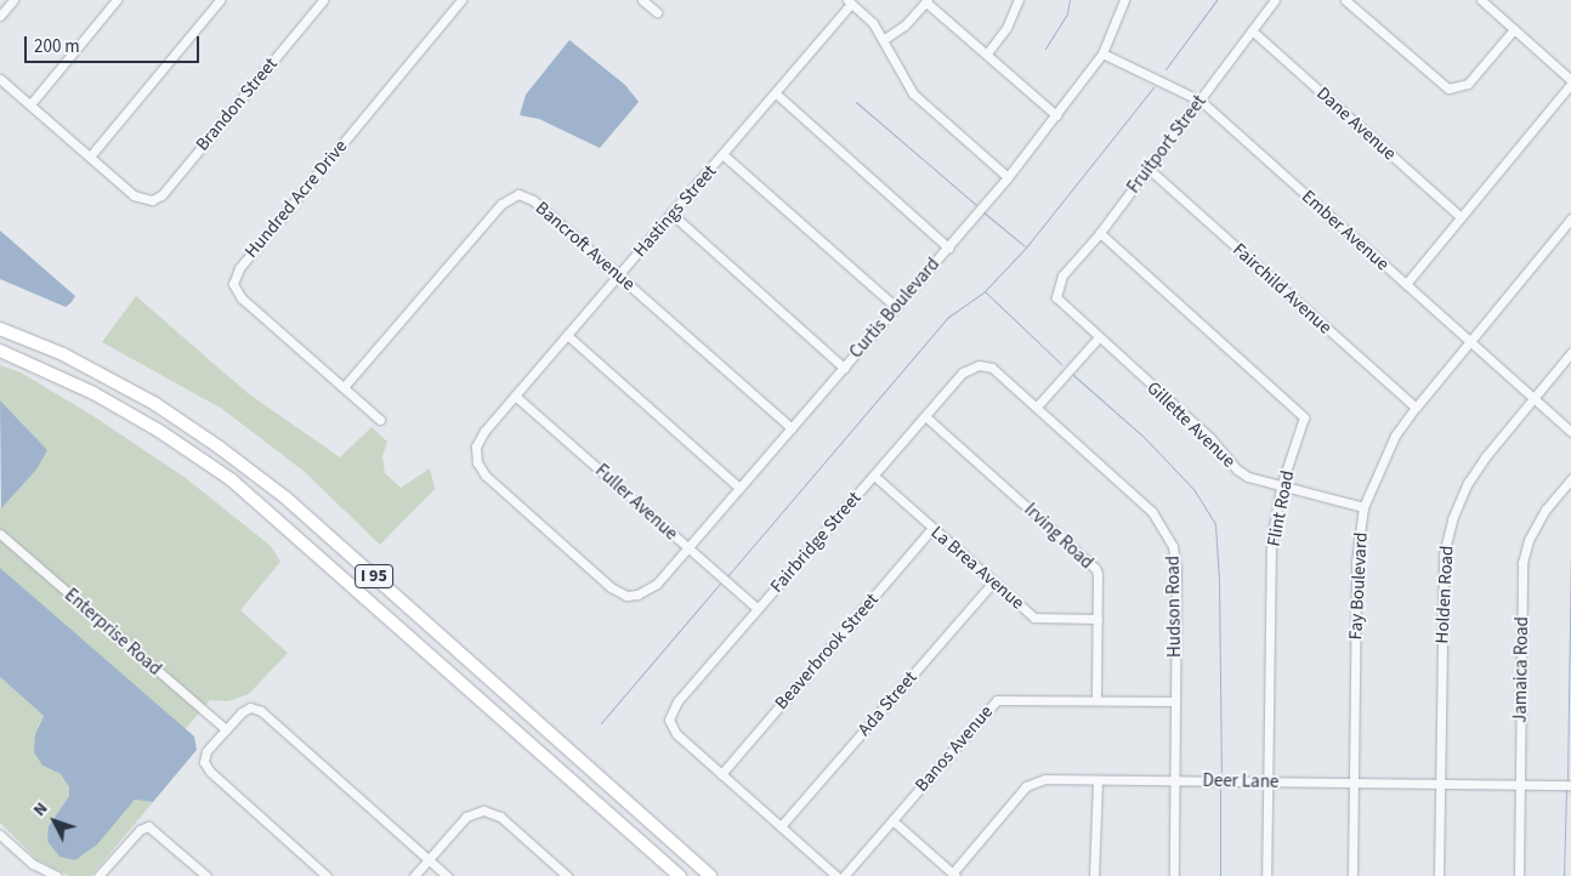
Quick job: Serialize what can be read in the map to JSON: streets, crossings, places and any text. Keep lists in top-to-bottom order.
{
  "streets": {
    "highway": ["I 95"],
    "street": [
      "Brandon Street",
      "Dane Avenue",
      "Fruitport Street",
      "Hundred Acre Drive",
      "Hastings Street",
      "Ember Avenue",
      "Bancroft Avenue",
      "Fairchild Avenue",
      "Curtis Boulevard",
      "Gillette Avenue",
      "Fuller Avenue",
      "Flint Road",
      "Irving Road",
      "Fairbridge Street",
      "La Brea Avenue",
      "Fay Boulevard",
      "Holden Road",
      "Hudson Road",
      "Enterprise Road",
      "Beaverbrook Street",
      "Jamaica Road",
      "Ada Street",
      "Banos Avenue",
      "Deer Lane"
    ]
  },
  "crossings": [
    ["Dane Avenue", "Fruitport Street"],
    ["Fruitport Street", "Ember Avenue"],
    ["Fruitport Street", "Fairchild Avenue"],
    ["Fruitport Street", "Gillette Avenue"],
    ["Fruitport Street", "Flint Road"],
    ["Hundred Acre Drive", "Bancroft Avenue"],
    ["Hastings Street", "Bancroft Avenue"],
    ["Hastings Street", "Curtis Boulevard"],
    ["Hastings Street", "Fuller Avenue"],
    ["Ember Avenue", "Curtis Boulevard"],
    ["Ember Avenue", "Fay Boulevard"],
    ["Ember Avenue", "Holden Road"],
    ["Bancroft Avenue", "Curtis Boulevard"],
    ["Fairchild Avenue", "Fay Boulevard"],
    ["Curtis Boulevard", "Fuller Avenue"],
    ["Gillette Avenue", "Flint Road"],
    ["Gillette Avenue", "Fay Boulevard"],
    ["Fuller Avenue", "Fairbridge Street"],
    ["Flint Road", "Deer Lane"],
    ["Irving Road", "Fairbridge Street"],
    ["Irving Road", "La Brea Avenue"],
    ["Irving Road", "Banos Avenue"],
    ["Fairbridge Street", "La Brea Avenue"],
    ["Fairbridge Street", "Hudson Road"],
    ["Fairbridge Street", "Beaverbrook Street"],
    ["La Brea Avenue", "Beaverbrook Street"],
    ["La Brea Avenue", "Ada Street"],
    ["Fay Boulevard", "Deer Lane"],
    ["Holden Road", "Deer Lane"],
    ["Hudson Road", "Banos Avenue"],
    ["Hudson Road", "Deer Lane"],
    ["Jamaica Road", "Deer Lane"]
  ],
  "scale_bar": "200 m",
  "north": "top left"
}
